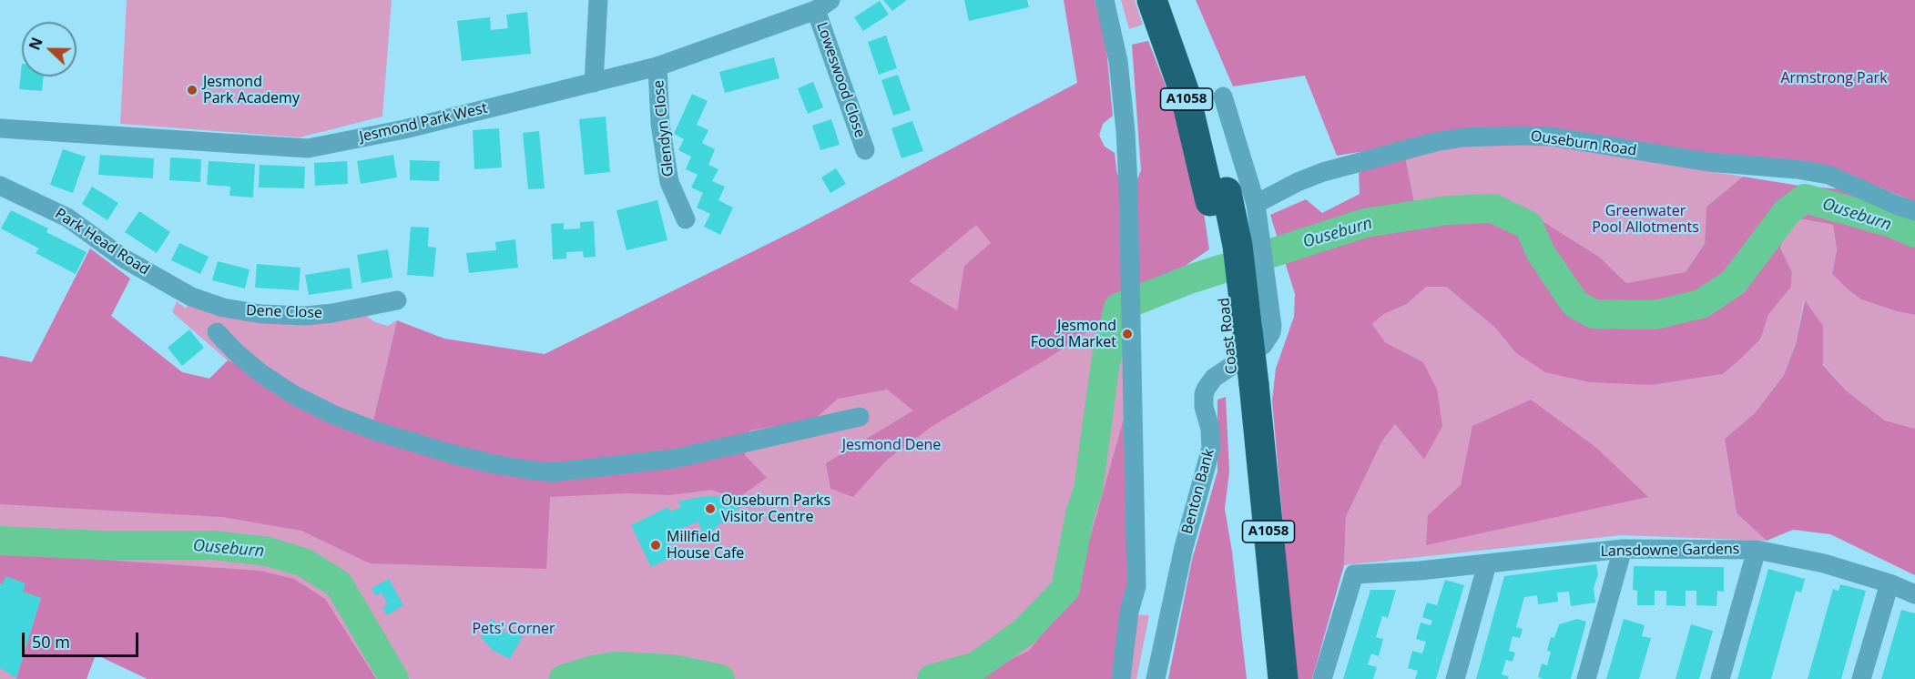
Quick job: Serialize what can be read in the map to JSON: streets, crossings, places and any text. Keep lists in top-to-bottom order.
{
  "streets": {
    "highway": ["A1058", "Coast Road"],
    "street": [
      "Loweswood Close",
      "Jesmond Park West",
      "Glendyn Close",
      "Ouseburn Road",
      "Park Head Road",
      "Dene Close",
      "Benton Bank",
      "Lansdowne Gardens"
    ]
  },
  "crossings": [
    ["Loweswood Close", "Jesmond Park West"],
    ["Jesmond Park West", "Glendyn Close"],
    ["Ouseburn Road", "Benton Bank"],
    ["Park Head Road", "Dene Close"]
  ],
  "water": ["Ouseburn"],
  "parks": [
    "Armstrong Park",
    "Greenwater Pool Allotments",
    "Jesmond Dene",
    "Pets' Corner"
  ],
  "places": [
    "Jesmond Park Academy",
    "Jesmond Food Market",
    "Ouseburn Parks Visitor Centre",
    "Millfield House Cafe"
  ],
  "scale_bar": "50 m",
  "north": "left"
}
